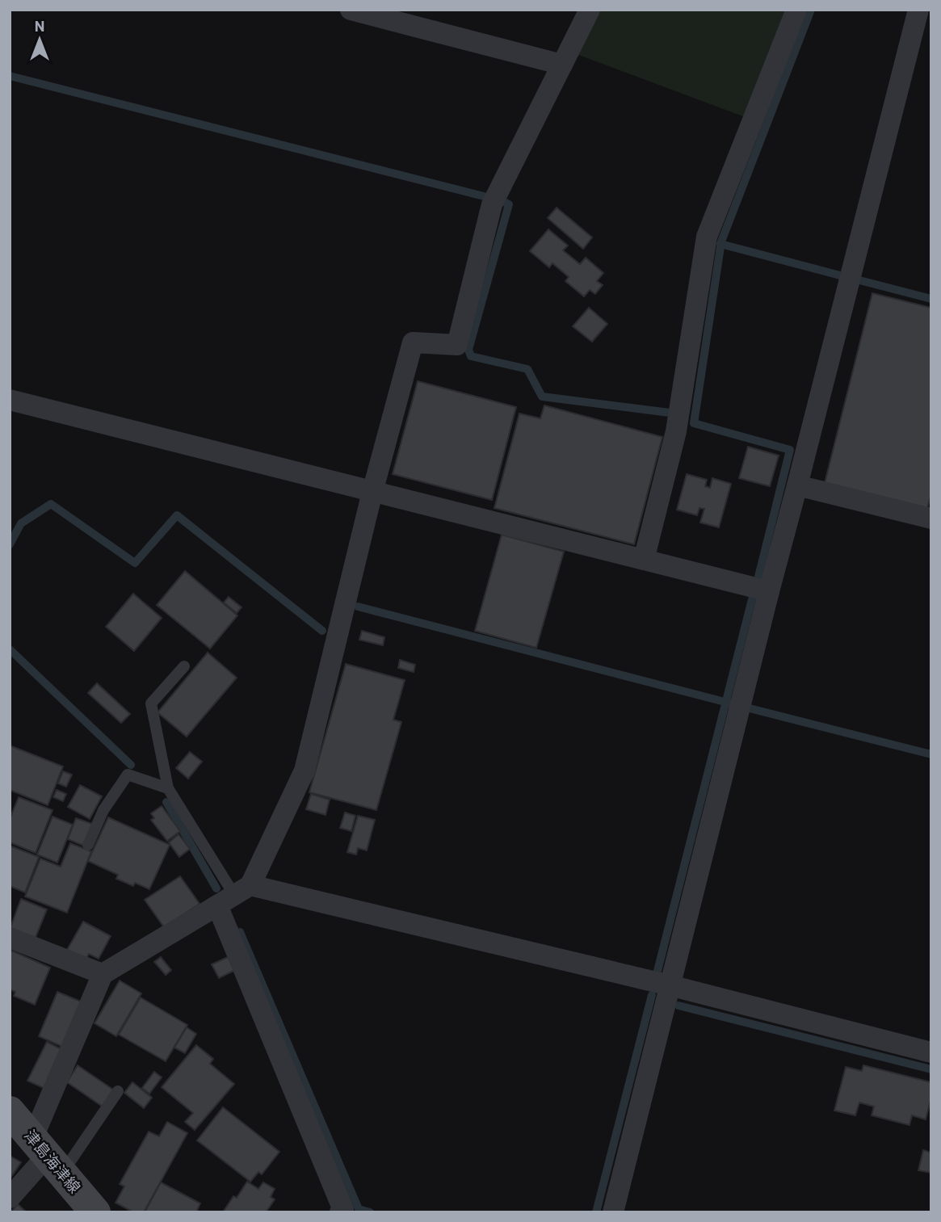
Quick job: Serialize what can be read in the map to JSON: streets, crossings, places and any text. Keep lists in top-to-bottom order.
{
  "streets": {
    "main road": ["津島海津線"]
  },
  "north": "top"
}
